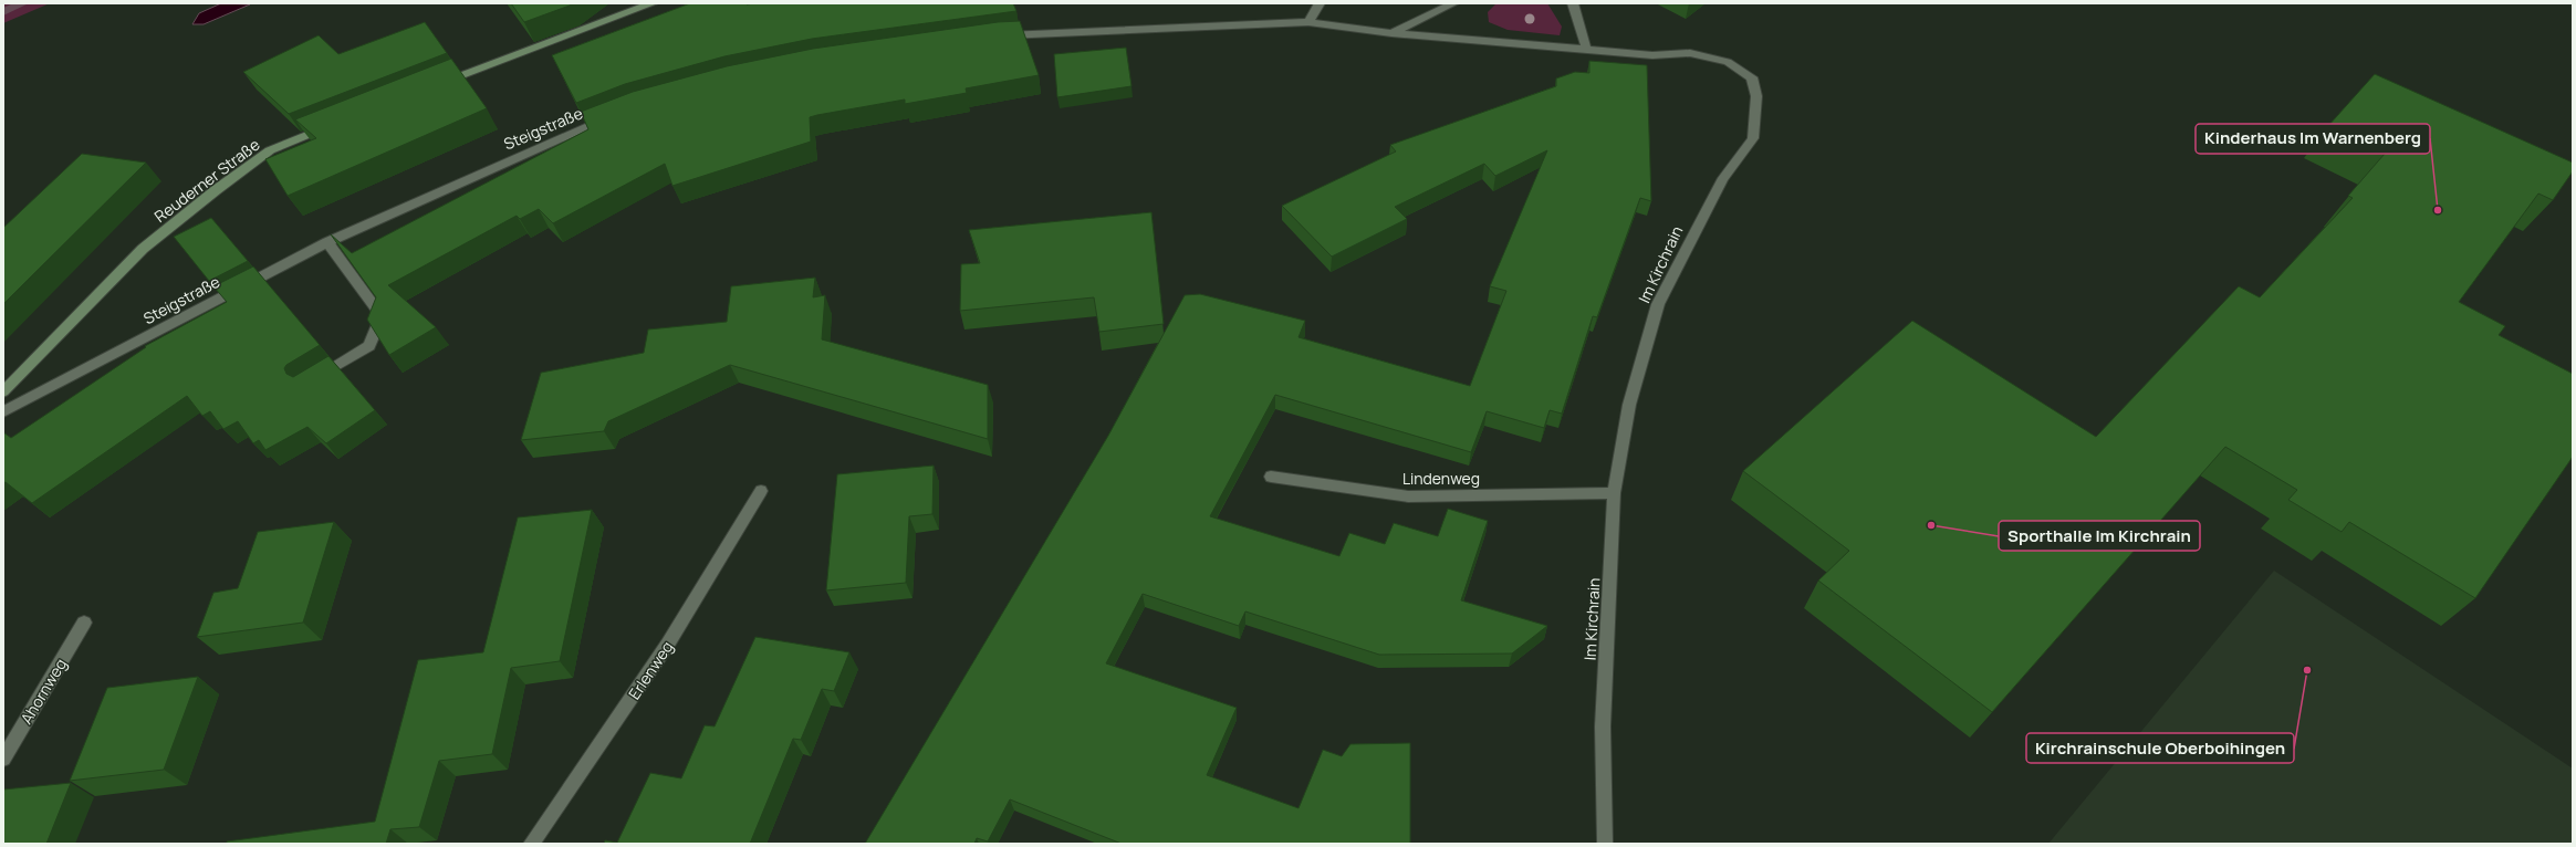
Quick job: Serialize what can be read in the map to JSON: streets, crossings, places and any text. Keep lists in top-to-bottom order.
{
  "streets": {
    "street": [
      "Steigstraße",
      "Reuderner Straße",
      "Im Kirchrain",
      "Lindenweg",
      "Erlenweg",
      "Ahornweg"
    ]
  },
  "crossings": [
    ["Im Kirchrain", "Lindenweg"]
  ],
  "places": ["Kinderhaus Im Warnenberg", "Sporthalle Im Kirchrain", "Kirchrainschule Oberboihingen"]
}
